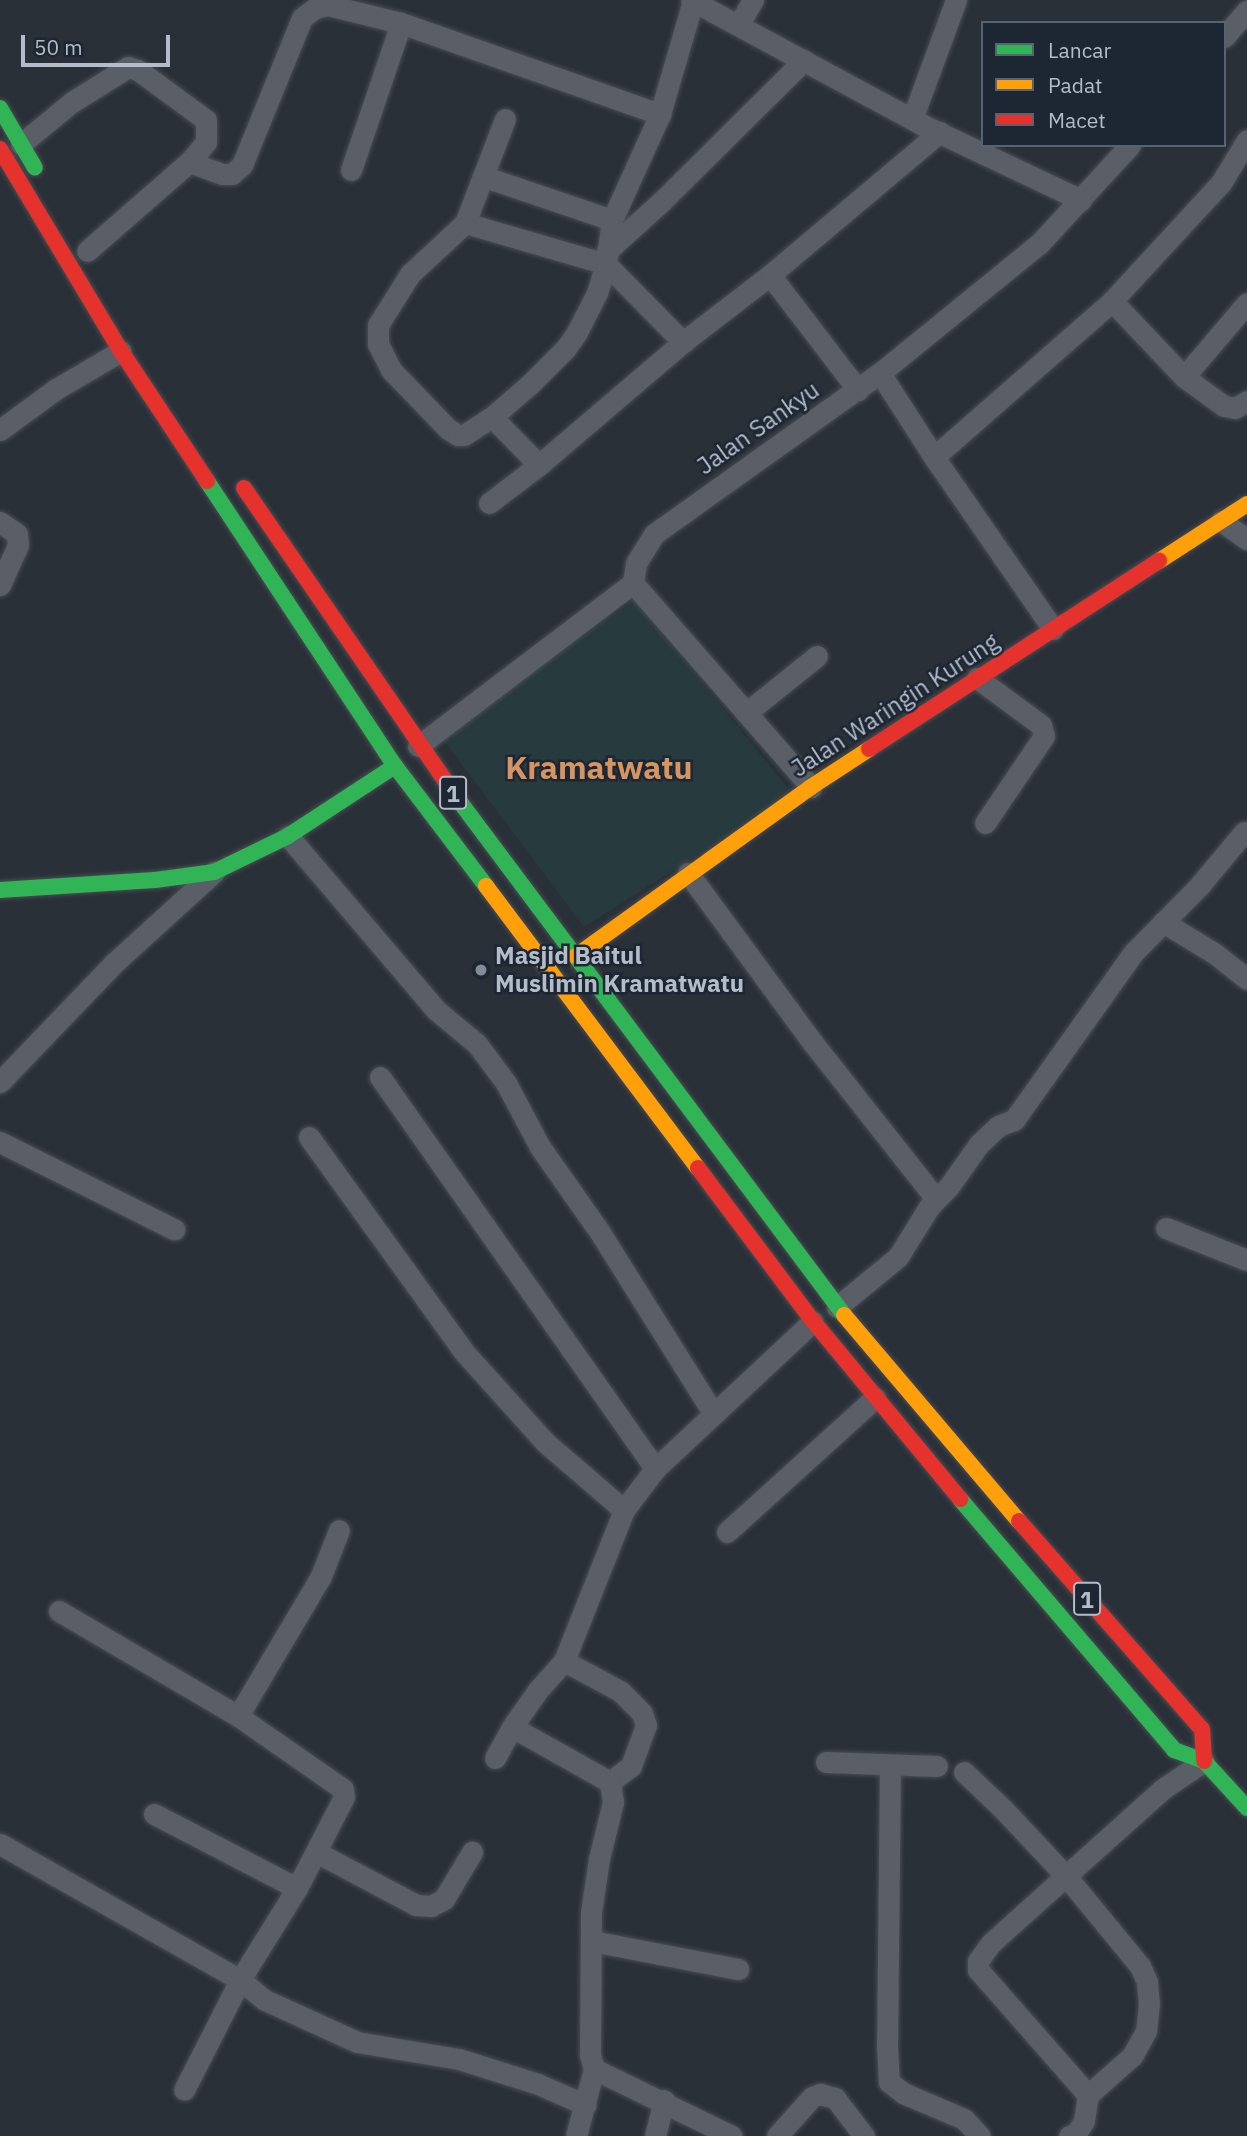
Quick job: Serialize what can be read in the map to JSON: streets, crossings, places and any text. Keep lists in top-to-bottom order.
{
  "streets": {
    "main road": ["Jalan Waringin Kurung", "1"],
    "street": ["Jalan Sankyu"]
  },
  "crossings": [
    ["Jalan Waringin Kurung", "1"]
  ],
  "districts": ["Kramatwatu"],
  "places": ["Masjid Baitul Muslimin Kramatwatu"],
  "legend": ["Lancar", "Padat", "Macet"],
  "scale_bar": "50 m"
}
